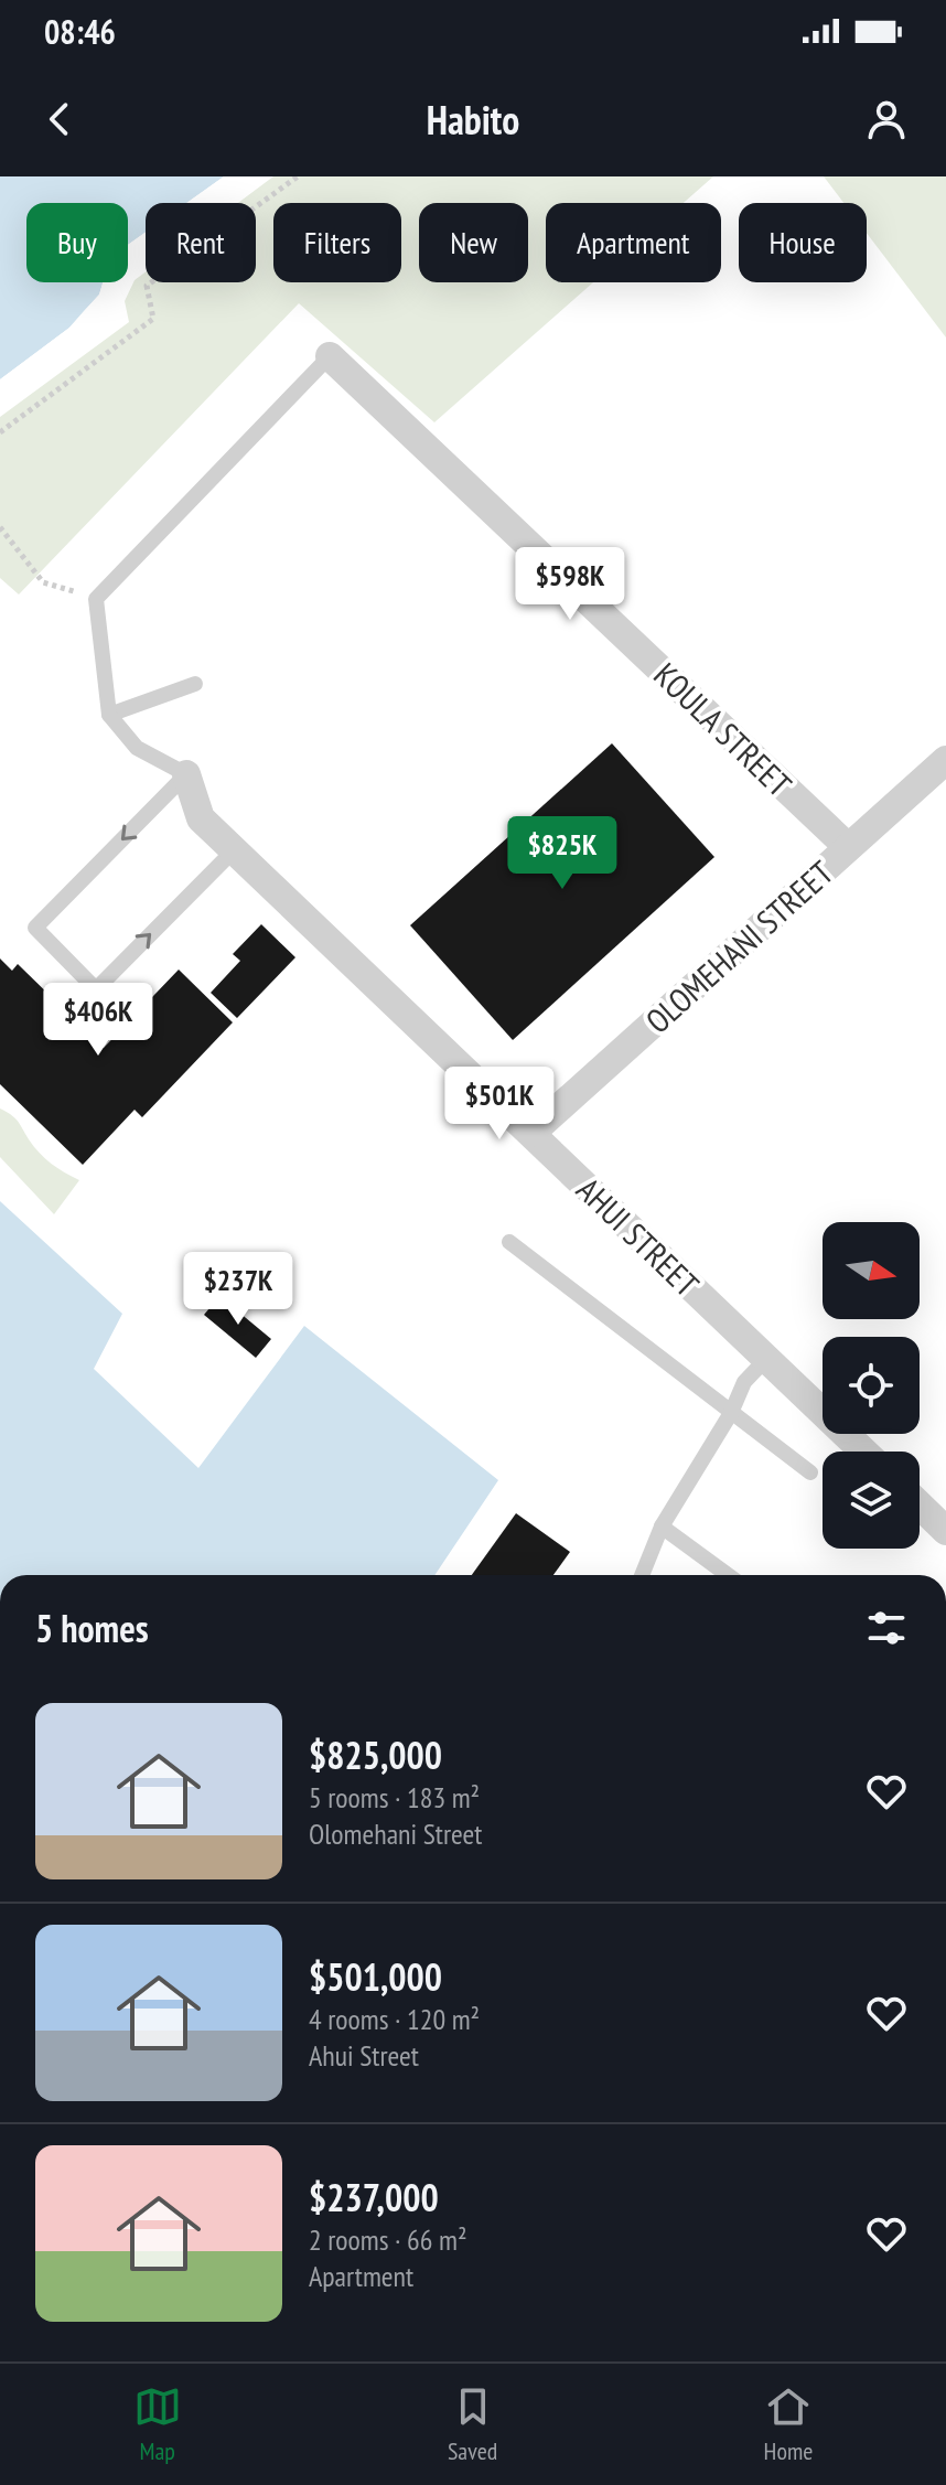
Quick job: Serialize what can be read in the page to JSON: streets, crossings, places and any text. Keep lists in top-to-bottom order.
{
  "streets": {
    "street": ["KOULA STREET", "OLOMEHANI STREET", "AHUI STREET"]
  },
  "crossings": [
    ["KOULA STREET", "OLOMEHANI STREET"],
    ["OLOMEHANI STREET", "AHUI STREET"]
  ],
  "north": "right",
  "page": {
    "status": "08:46",
    "header": "Habito",
    "chip": [
      "Buy",
      "Rent",
      "Filters",
      "New",
      "Apartment",
      "House"
    ],
    "price": [
      "$598K",
      "$825K",
      "$406K",
      "$501K",
      "$237K"
    ],
    "heading": "5 homes",
    "list": [
      {
        "name": "$825,000",
        "note": "5 rooms · 183 m² · Olomehani Street"
      },
      {
        "name": "$501,000",
        "note": "4 rooms · 120 m² · Ahui Street"
      },
      {
        "name": "$237,000",
        "note": "2 rooms · 66 m² · Apartment"
      }
    ],
    "tabs": ["Map", "Saved", "Home"]
  }
}
